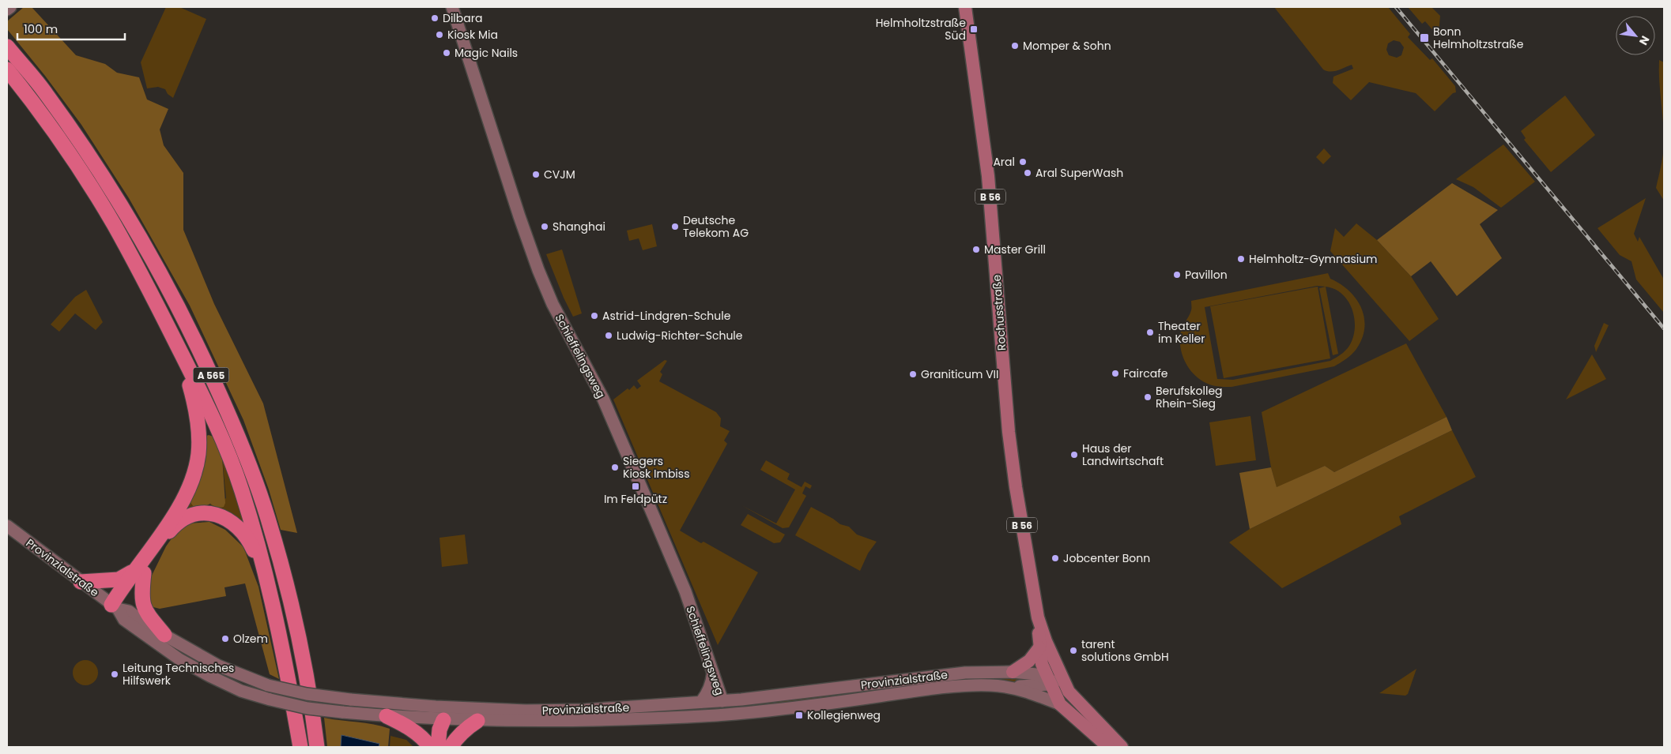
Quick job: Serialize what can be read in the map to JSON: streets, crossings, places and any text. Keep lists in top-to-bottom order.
{
  "streets": {
    "highway": ["A 565"],
    "main road": [
      "B 56",
      "Rochusstraße",
      "Schieffelingsweg",
      "Provinzialstraße"
    ]
  },
  "crossings": [
    ["B 56", "Rochusstraße"],
    ["B 56", "Provinzialstraße"],
    ["Rochusstraße", "Provinzialstraße"],
    ["Schieffelingsweg", "Provinzialstraße"]
  ],
  "places": {
    "other": [
      "Dilbara",
      "Kiosk Mia",
      "Momper & Sohn",
      "Magic Nails",
      "Aral",
      "Aral SuperWash",
      "CVJM",
      "Shanghai",
      "Deutsche Telekom AG",
      "Master Grill",
      "Helmholtz-Gymnasium",
      "Pavillon",
      "Astrid-Lindgren-Schule",
      "Theater im Keller",
      "Ludwig-Richter-Schule",
      "Faircafe",
      "Graniticum VII",
      "Berufskolleg Rhein-Sieg",
      "Haus der Landwirtschaft",
      "Siegers Kiosk Imbiss",
      "Jobcenter Bonn",
      "Olzem",
      "tarent solutions GmbH",
      "Leitung Technisches Hilfswerk"
    ],
    "transit": [
      "Helmholtzstraße Süd",
      "Bonn Helmholtzstraße",
      "Im Feldpütz",
      "Kollegienweg"
    ]
  },
  "scale_bar": "100 m",
  "north": "bottom right"
}
